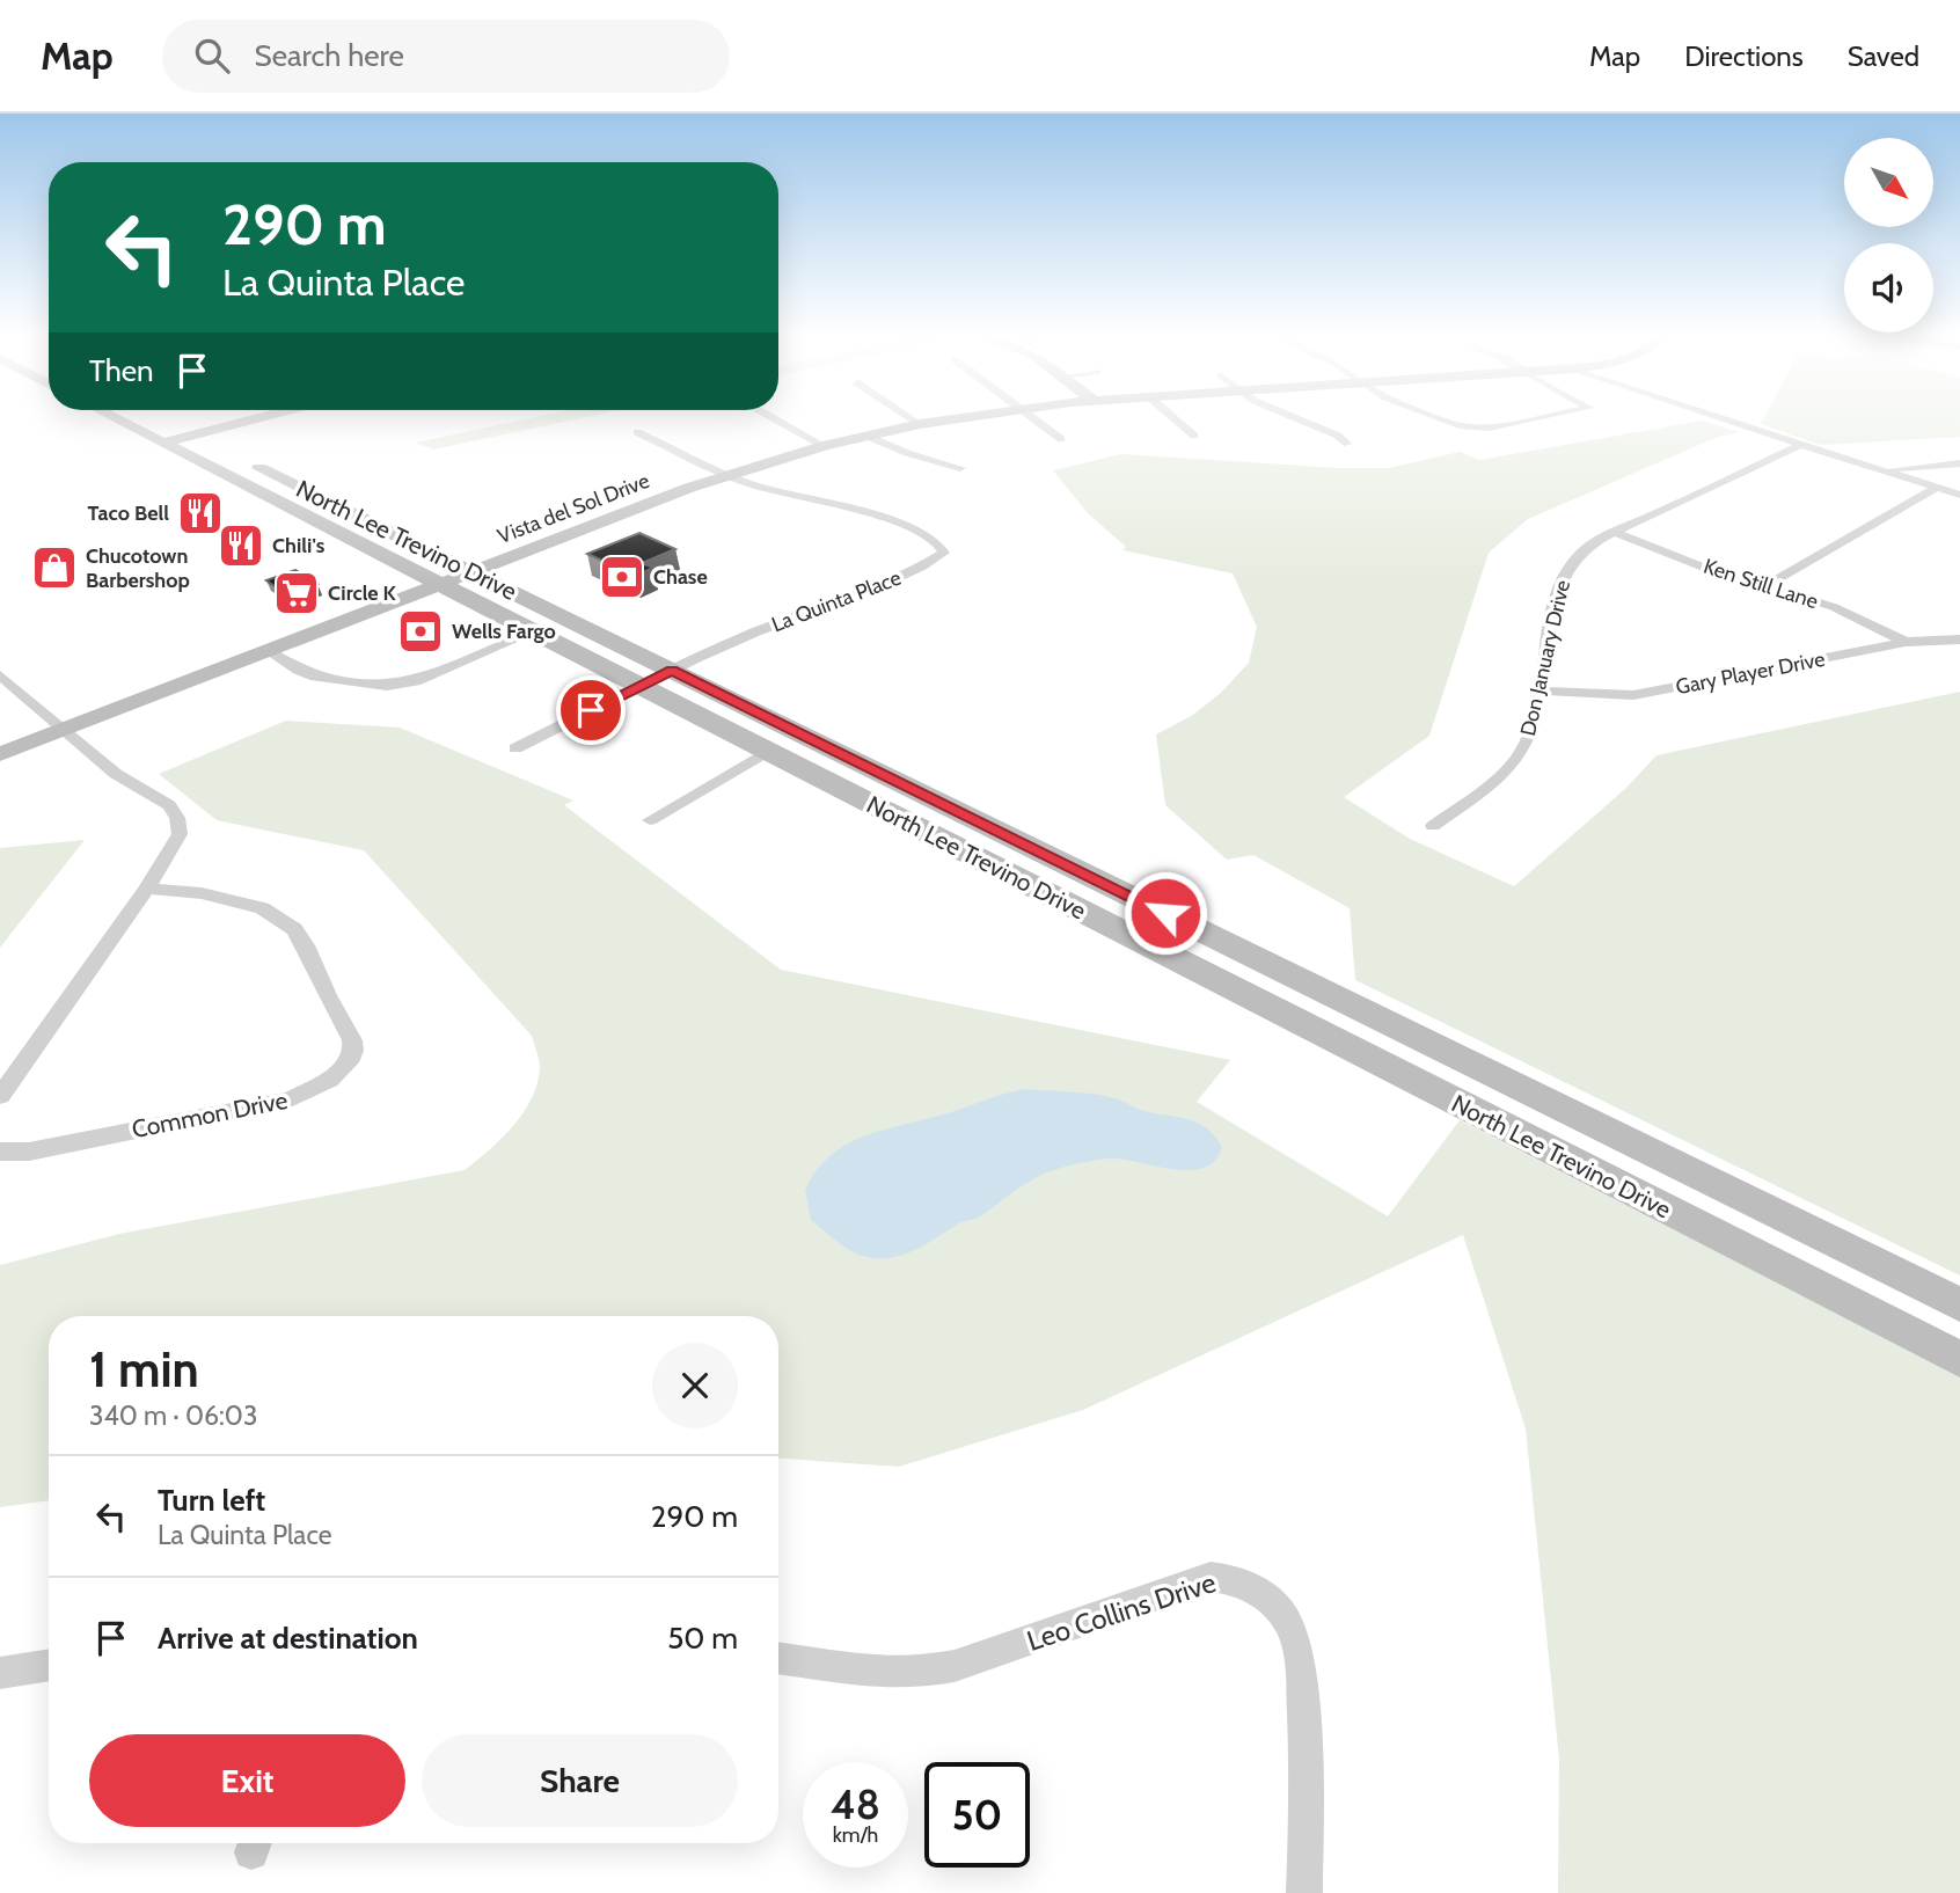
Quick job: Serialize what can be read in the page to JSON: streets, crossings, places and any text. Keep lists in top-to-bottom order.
{
  "streets": {
    "main road": ["Vista del Sol Drive", "North Lee Trevino Drive"],
    "street": [
      "Ken Still Lane",
      "La Quinta Place",
      "Don January Drive",
      "Gary Player Drive",
      "Common Drive",
      "Leo Collins Drive"
    ]
  },
  "crossings": [
    ["Vista del Sol Drive", "North Lee Trevino Drive"],
    ["Vista del Sol Drive", "La Quinta Place"],
    ["North Lee Trevino Drive", "La Quinta Place"],
    ["Ken Still Lane", "Don January Drive"],
    ["Ken Still Lane", "Gary Player Drive"],
    ["Don January Drive", "Gary Player Drive"]
  ],
  "places": {
    "restaurant": ["Taco Bell", "Chili's"],
    "shop": ["Chucotown Barbershop"],
    "bank": ["Chase", "Wells Fargo"],
    "supermarket": ["Circle K"]
  },
  "north": "bottom right",
  "page": {
    "header": "Map",
    "search": "Search here",
    "nav": ["Map", "Directions", "Saved"],
    "turn": ["290 m", "La Quinta Place"],
    "then": "Then",
    "heading": ["1 min", "340 m · 06:03"],
    "list": [
      {
        "name": "Turn left",
        "note": "La Quinta Place",
        "value": "290 m"
      },
      {
        "name": "Arrive at destination",
        "value": "50 m"
      }
    ],
    "buttons": ["Exit", "Share"],
    "speed": "48 km/h",
    "limit": "50"
  }
}
